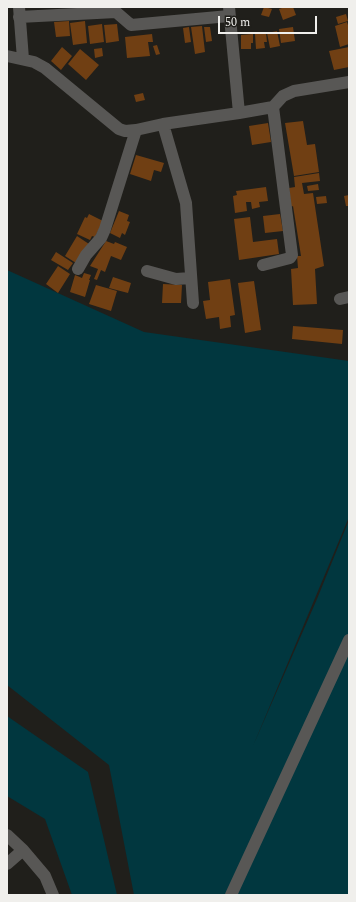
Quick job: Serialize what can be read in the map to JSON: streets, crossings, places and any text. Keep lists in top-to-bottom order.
{
  "scale_bar": "50 m"
}
